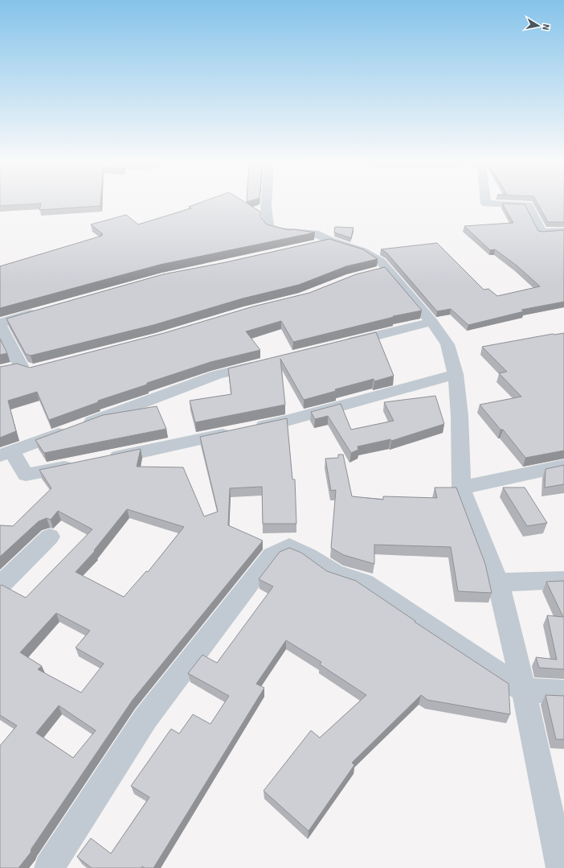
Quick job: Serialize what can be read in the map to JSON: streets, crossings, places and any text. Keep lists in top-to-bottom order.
{
  "north": "right"
}
